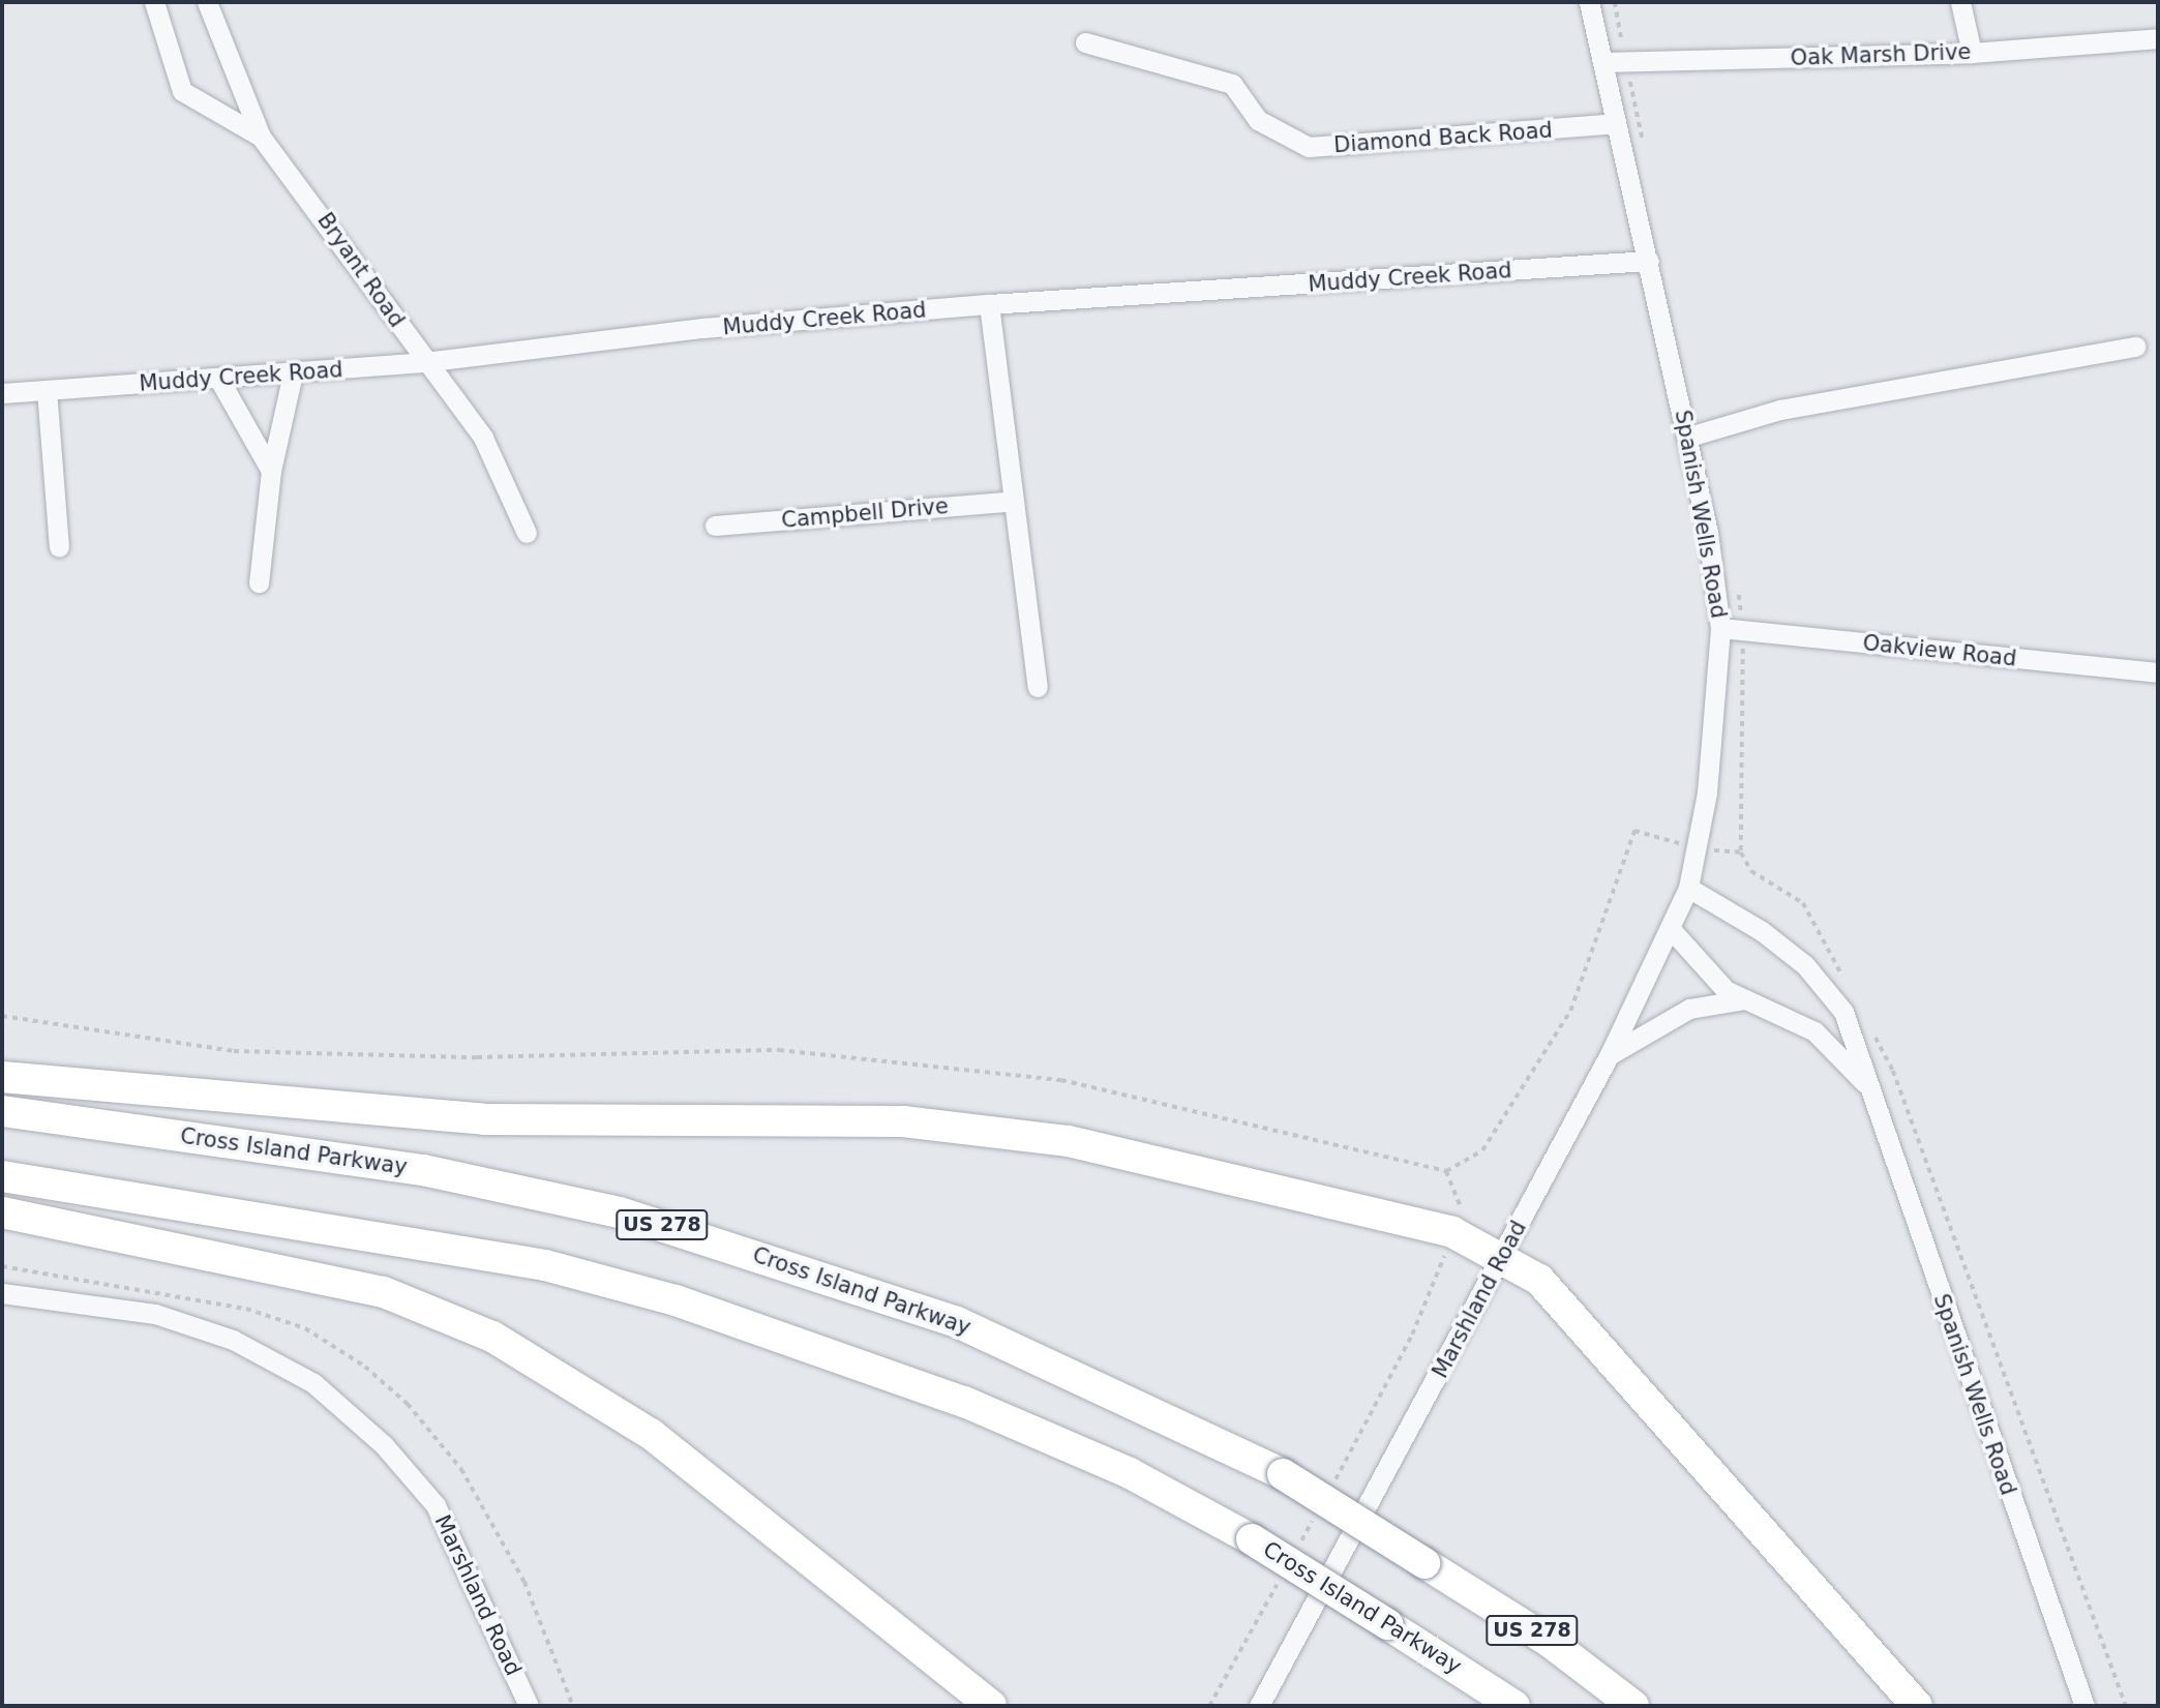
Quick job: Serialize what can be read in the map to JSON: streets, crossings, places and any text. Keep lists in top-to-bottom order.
{
  "streets": {
    "highway": ["Cross Island Parkway", "US 278"],
    "street": [
      "Oak Marsh Drive",
      "Diamond Back Road",
      "Bryant Road",
      "Muddy Creek Road",
      "Campbell Drive",
      "Spanish Wells Road",
      "Oakview Road",
      "Marshland Road"
    ]
  },
  "crossings": [
    ["Oak Marsh Drive", "Spanish Wells Road"],
    ["Diamond Back Road", "Spanish Wells Road"],
    ["Bryant Road", "Muddy Creek Road"],
    ["Muddy Creek Road", "Spanish Wells Road"],
    ["Spanish Wells Road", "Oakview Road"],
    ["Spanish Wells Road", "Marshland Road"]
  ]
}
